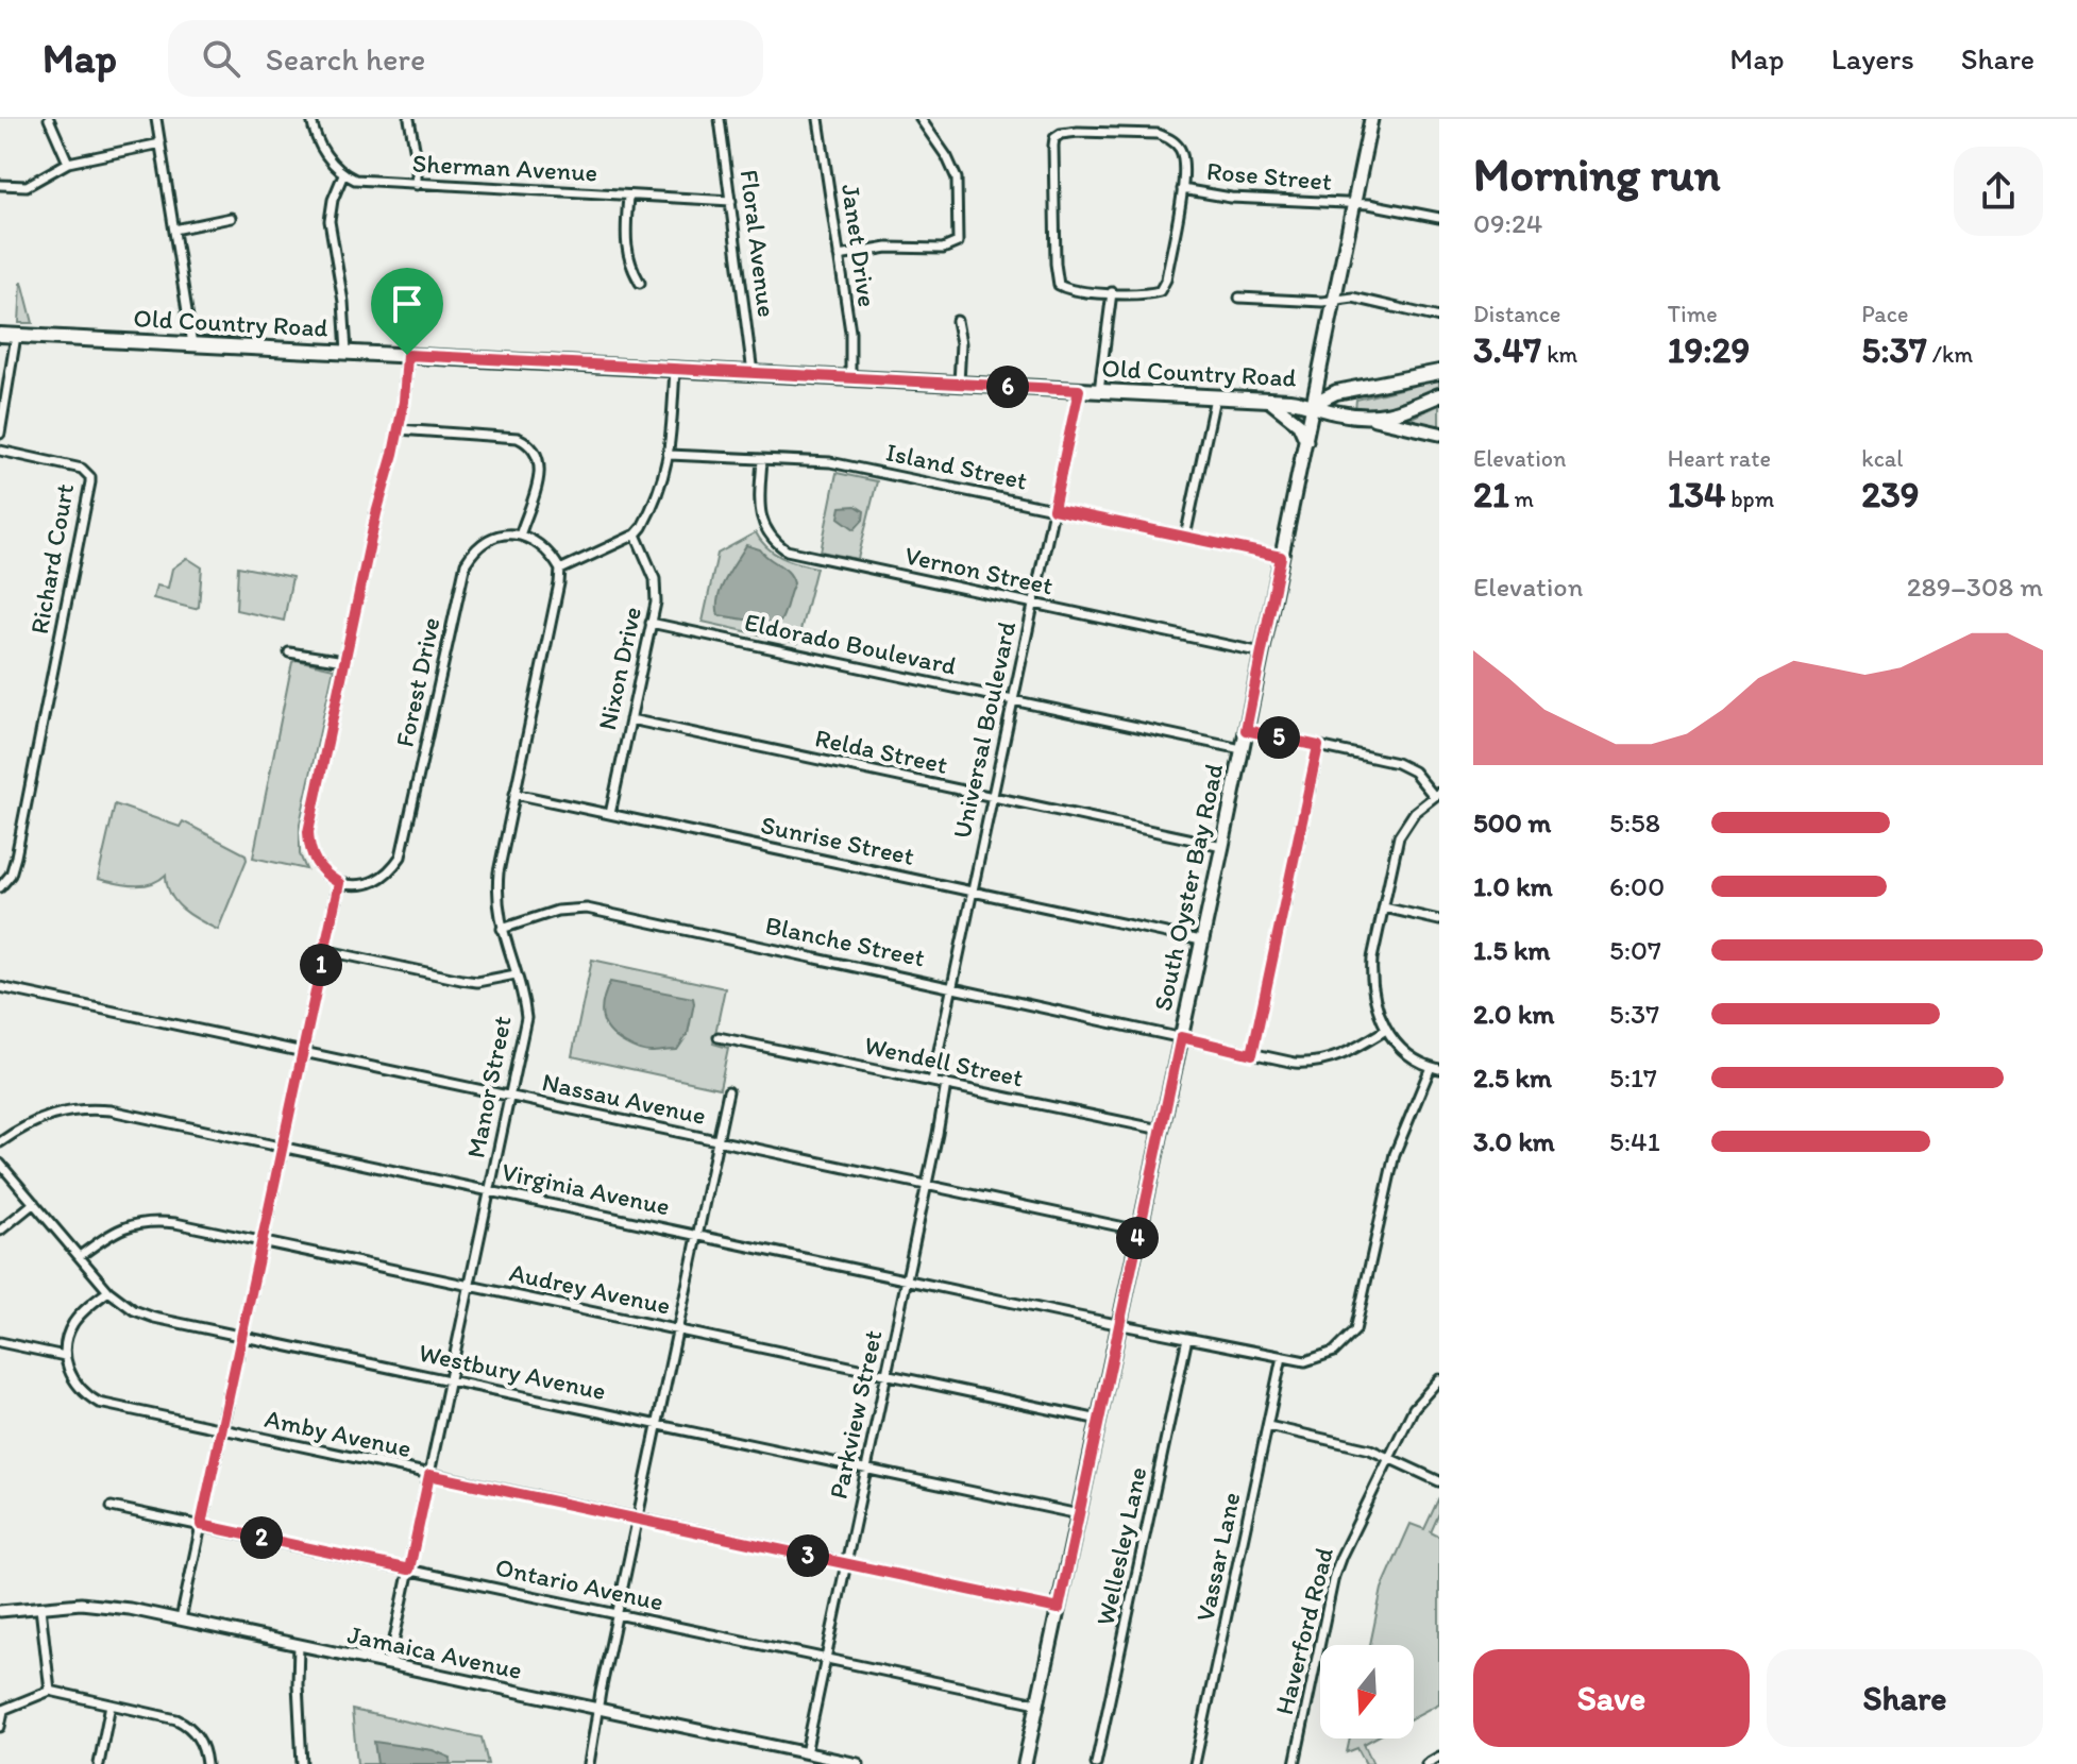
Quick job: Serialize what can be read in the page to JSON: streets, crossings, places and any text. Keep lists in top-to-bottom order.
{
  "streets": {
    "main road": ["Old Country Road", "South Oyster Bay Road"],
    "street": [
      "Sherman Avenue",
      "Rose Street",
      "Floral Avenue",
      "Janet Drive",
      "Island Street",
      "Richard Court",
      "Vernon Street",
      "Eldorado Boulevard",
      "Nixon Drive",
      "Forest Drive",
      "Universal Boulevard",
      "Relda Street",
      "Sunrise Street",
      "Blanche Street",
      "Wendell Street",
      "Manor Street",
      "Nassau Avenue",
      "Virginia Avenue",
      "Audrey Avenue",
      "Westbury Avenue",
      "Parkview Street",
      "Amby Avenue",
      "Wellesley Lane",
      "Vassar Lane",
      "Ontario Avenue",
      "Haverford Road",
      "Jamaica Avenue"
    ]
  },
  "crossings": [
    ["Sherman Avenue", "Floral Avenue"],
    ["Rose Street", "South Oyster Bay Road"],
    ["Floral Avenue", "Old Country Road"],
    ["Janet Drive", "Old Country Road"],
    ["Old Country Road", "Universal Boulevard"],
    ["Old Country Road", "South Oyster Bay Road"],
    ["Island Street", "Vernon Street"],
    ["Island Street", "Universal Boulevard"],
    ["Island Street", "South Oyster Bay Road"],
    ["Vernon Street", "Universal Boulevard"],
    ["Vernon Street", "South Oyster Bay Road"],
    ["Eldorado Boulevard", "Nixon Drive"],
    ["Eldorado Boulevard", "Universal Boulevard"],
    ["Eldorado Boulevard", "South Oyster Bay Road"],
    ["Nixon Drive", "Relda Street"],
    ["Nixon Drive", "Sunrise Street"],
    ["Universal Boulevard", "Relda Street"],
    ["Universal Boulevard", "Sunrise Street"],
    ["Universal Boulevard", "Blanche Street"],
    ["Universal Boulevard", "Wendell Street"],
    ["Relda Street", "South Oyster Bay Road"],
    ["Sunrise Street", "South Oyster Bay Road"],
    ["Sunrise Street", "Manor Street"],
    ["South Oyster Bay Road", "Blanche Street"],
    ["South Oyster Bay Road", "Wendell Street"],
    ["South Oyster Bay Road", "Nassau Avenue"],
    ["South Oyster Bay Road", "Virginia Avenue"],
    ["South Oyster Bay Road", "Audrey Avenue"],
    ["South Oyster Bay Road", "Westbury Avenue"],
    ["South Oyster Bay Road", "Amby Avenue"],
    ["South Oyster Bay Road", "Ontario Avenue"],
    ["Blanche Street", "Manor Street"],
    ["Wendell Street", "Parkview Street"],
    ["Manor Street", "Nassau Avenue"],
    ["Manor Street", "Virginia Avenue"],
    ["Manor Street", "Audrey Avenue"],
    ["Manor Street", "Westbury Avenue"],
    ["Manor Street", "Amby Avenue"],
    ["Manor Street", "Ontario Avenue"],
    ["Manor Street", "Jamaica Avenue"],
    ["Nassau Avenue", "Parkview Street"],
    ["Virginia Avenue", "Parkview Street"],
    ["Virginia Avenue", "Wellesley Lane"],
    ["Virginia Avenue", "Vassar Lane"],
    ["Audrey Avenue", "Westbury Avenue"],
    ["Audrey Avenue", "Parkview Street"],
    ["Westbury Avenue", "Parkview Street"],
    ["Parkview Street", "Amby Avenue"],
    ["Parkview Street", "Ontario Avenue"],
    ["Parkview Street", "Jamaica Avenue"]
  ],
  "north": "bottom",
  "page": {
    "header": "Map",
    "search": "Search here",
    "nav": ["Map", "Layers", "Share"],
    "heading": ["Morning run", "09:24"],
    "stats": [
      ["Distance", "3.47 km"],
      ["Time", "19:29"],
      ["Pace", "5:37 /km"],
      ["Elevation", "21 m"],
      ["Heart rate", "134 bpm"],
      ["kcal", "239"]
    ],
    "pins": [
      "6",
      "5",
      "1",
      "4",
      "2",
      "3"
    ],
    "chart": ["Elevation", "289–308 m"],
    "list": [
      {
        "name": "500 m",
        "note": "5:58"
      },
      {
        "name": "1.0 km",
        "note": "6:00"
      },
      {
        "name": "1.5 km",
        "note": "5:07"
      },
      {
        "name": "2.0 km",
        "note": "5:37"
      },
      {
        "name": "2.5 km",
        "note": "5:17"
      },
      {
        "name": "3.0 km",
        "note": "5:41"
      }
    ],
    "buttons": ["Save", "Share"]
  }
}
